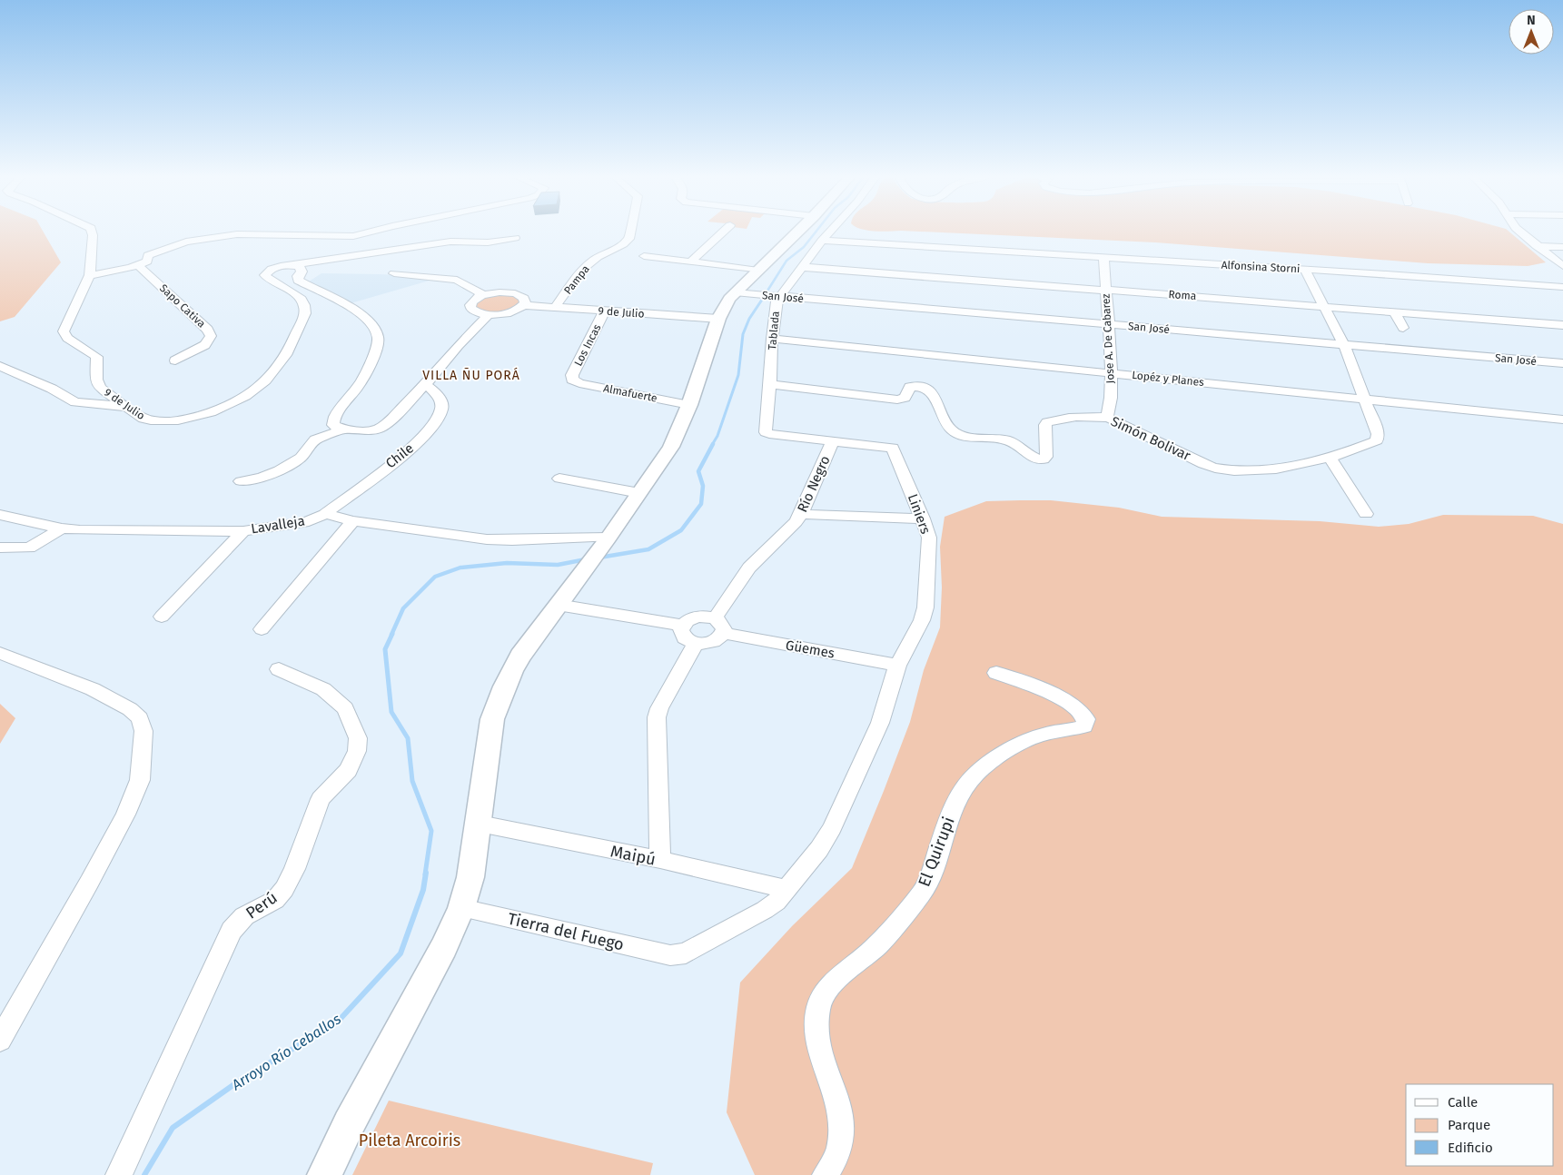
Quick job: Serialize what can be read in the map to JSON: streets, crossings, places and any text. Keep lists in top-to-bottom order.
{
  "streets": {
    "street": [
      "Alfonsina Storni",
      "Pampa",
      "Roma",
      "San José",
      "Sapo Cativa",
      "9 de Julio",
      "Tablada",
      "Jose A. De Cabarez",
      "Los Incas",
      "Lopéz y Planes",
      "Almafuerte",
      "Simón Bolivar",
      "Chile",
      "Río Negro",
      "Liniers",
      "Lavalleja",
      "Güemes",
      "El Quirupi",
      "Maipú",
      "Perú",
      "Tierra del Fuego"
    ]
  },
  "crossings": [
    ["Alfonsina Storni", "Tablada"],
    ["Alfonsina Storni", "Jose A. De Cabarez"],
    ["Pampa", "9 de Julio"],
    ["Roma", "Tablada"],
    ["Roma", "Jose A. De Cabarez"],
    ["San José", "Tablada"],
    ["San José", "Jose A. De Cabarez"],
    ["9 de Julio", "Los Incas"],
    ["Tablada", "Lopéz y Planes"],
    ["Tablada", "Simón Bolivar"],
    ["Tablada", "Río Negro"],
    ["Jose A. De Cabarez", "Lopéz y Planes"],
    ["Jose A. De Cabarez", "Simón Bolivar"],
    ["Los Incas", "Almafuerte"],
    ["Lopéz y Planes", "Simón Bolivar"],
    ["Chile", "Lavalleja"],
    ["Río Negro", "Liniers"],
    ["Río Negro", "Güemes"],
    ["Liniers", "Güemes"],
    ["Liniers", "Maipú"],
    ["Liniers", "Tierra del Fuego"]
  ],
  "districts": ["VILLA ÑU PORÁ"],
  "water": ["Arroyo Río Ceballos"],
  "parks": ["Pileta Arcoiris"],
  "legend": ["Calle", "Parque", "Edificio"],
  "north": "top"
}
